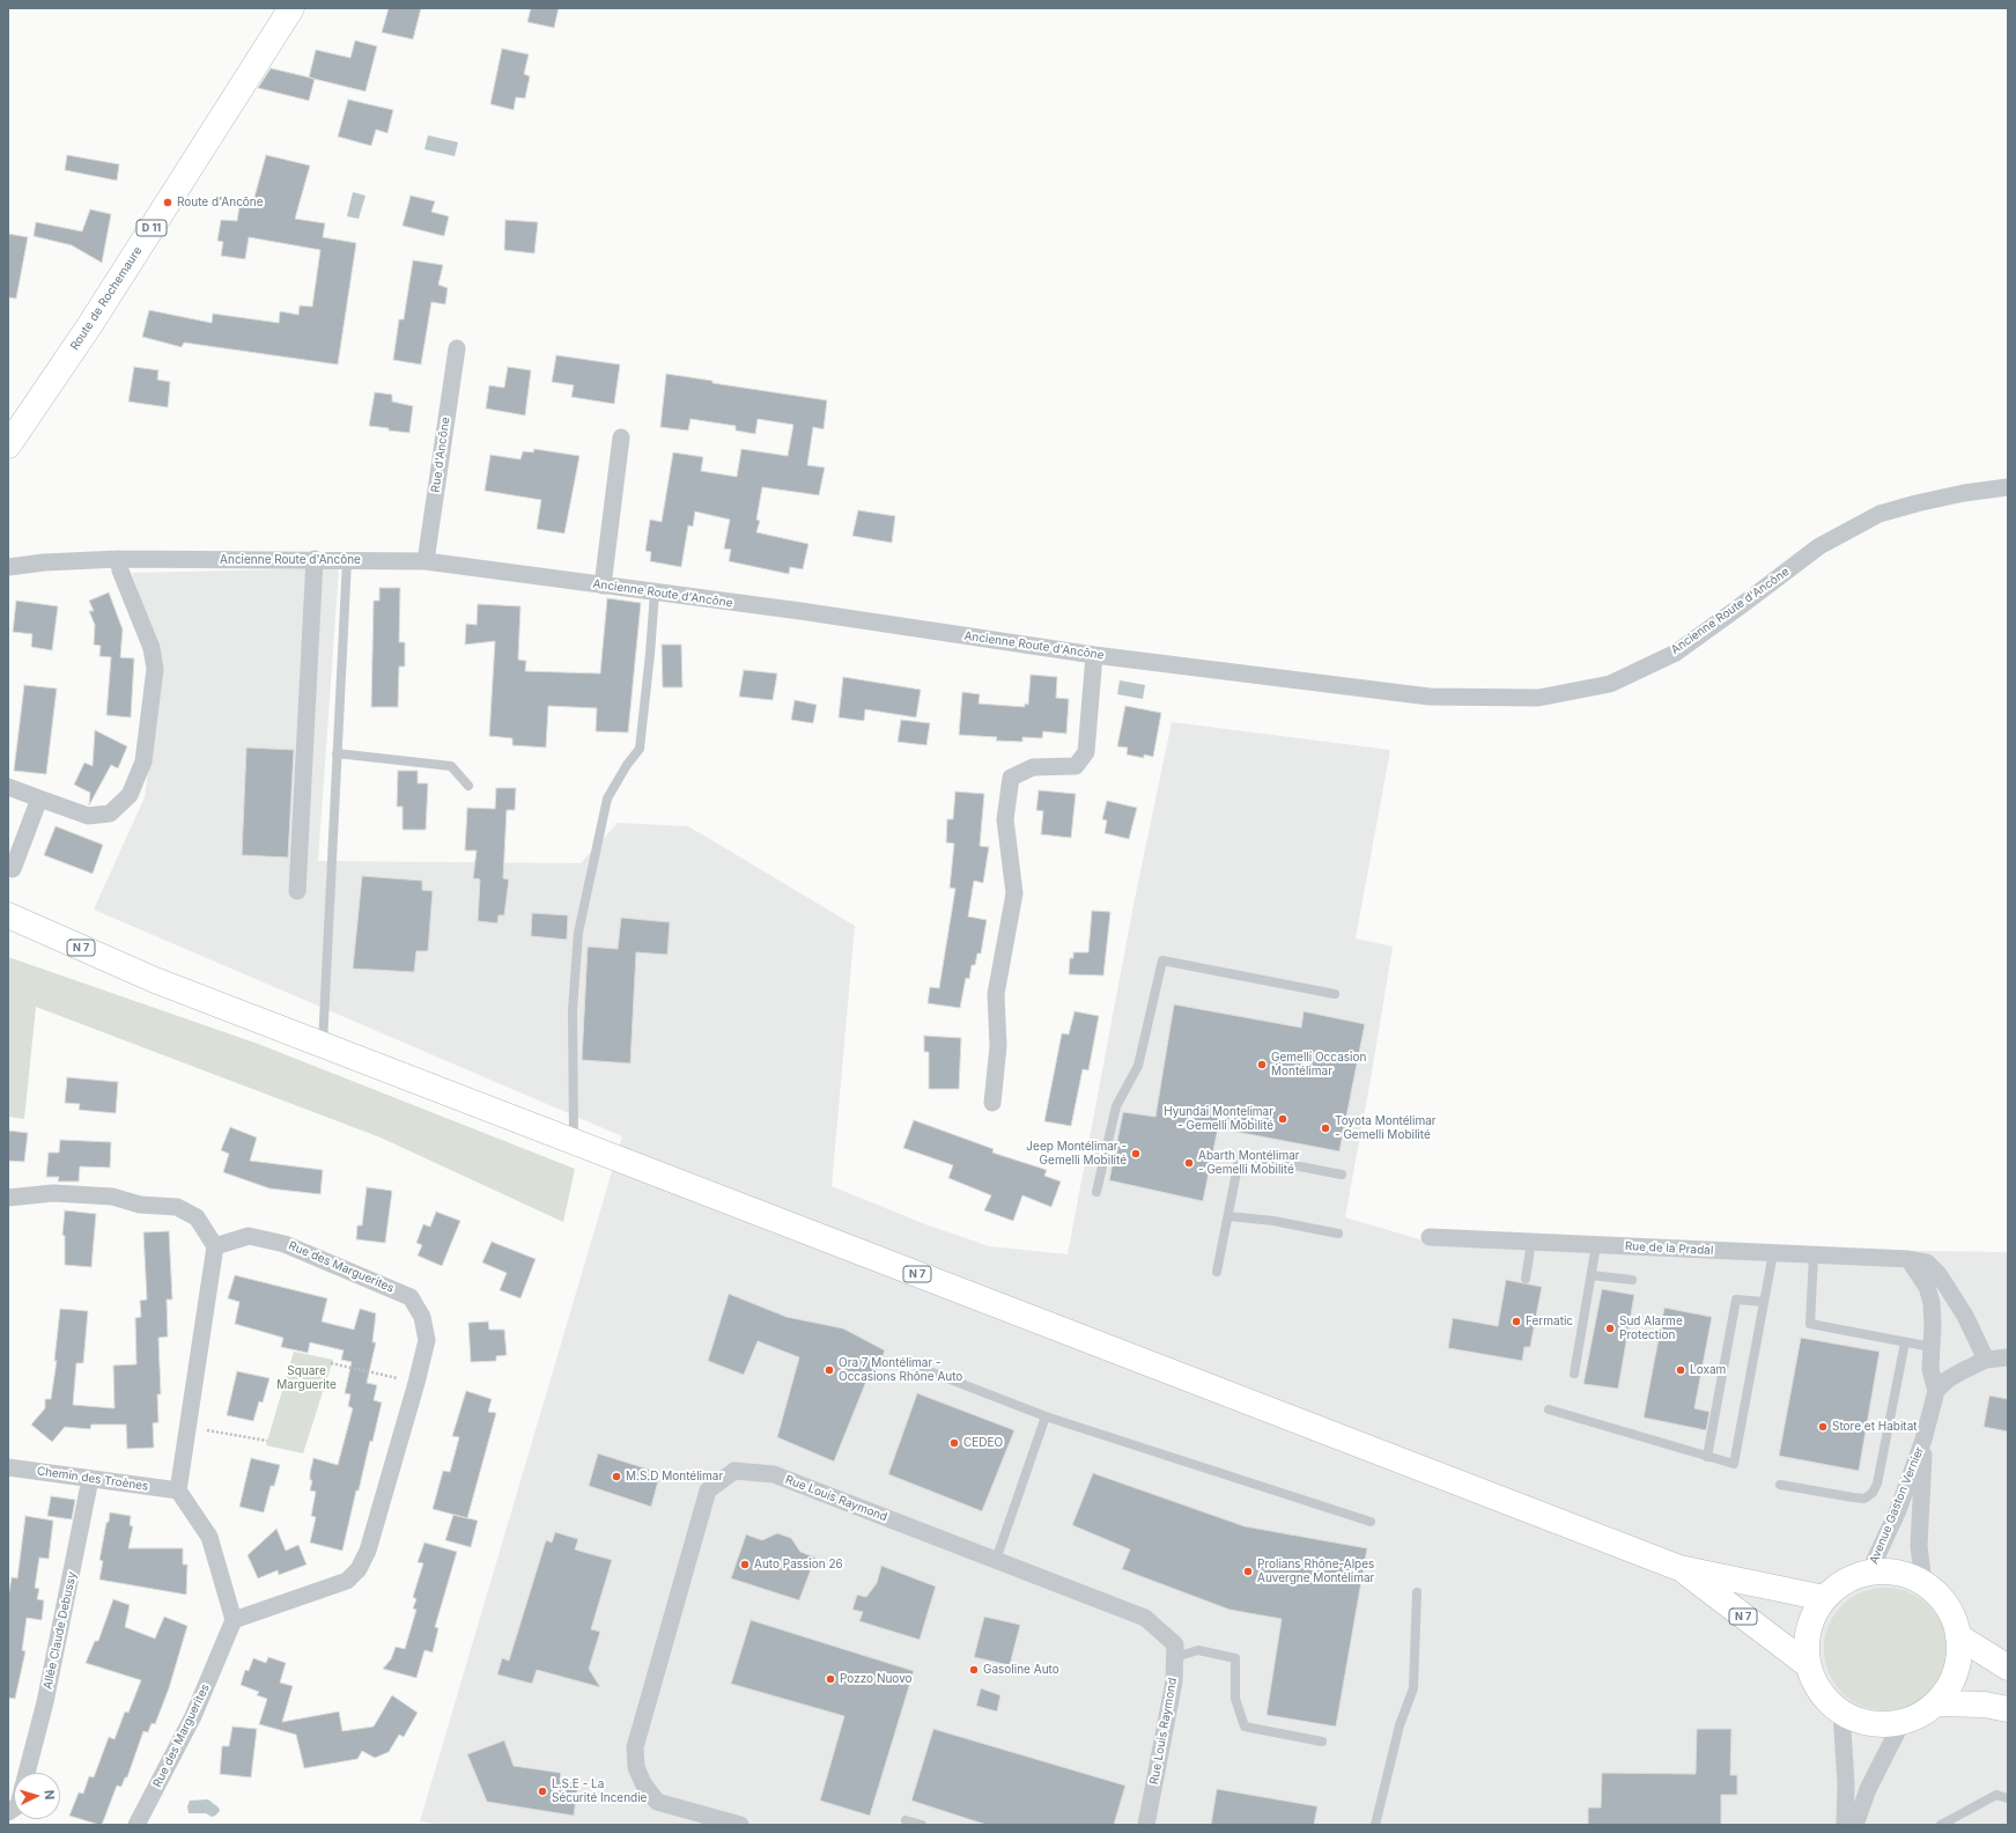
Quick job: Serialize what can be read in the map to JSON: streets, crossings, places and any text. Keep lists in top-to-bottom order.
{
  "streets": {
    "main road": ["D 11", "Route de Rochemaure", "N 7"],
    "street": [
      "Rue d'Ancône",
      "Ancienne Route d'Ancône",
      "Rue de la Pradal",
      "Rue des Marguerites",
      "Chemin des Troènes",
      "Rue Louis Raymond",
      "Avenue Gaston Vernier",
      "Allée Claude Debussy"
    ]
  },
  "crossings": [
    ["Rue d'Ancône", "Ancienne Route d'Ancône"],
    ["N 7", "Avenue Gaston Vernier"],
    ["Chemin des Troènes", "Allée Claude Debussy"]
  ],
  "parks": ["Square Marguerite"],
  "places": [
    "Route d'Ancône",
    "Gemelli Occasion Montélimar",
    "Hyundai Montelimar - Gemelli Mobilité",
    "Toyota Montélimar - Gemelli Mobilité",
    "Jeep Montélimar - Gemelli Mobilité",
    "Abarth Montélimar - Gemelli Mobilité",
    "Fermatic",
    "Sud Alarme Protection",
    "Ora 7 Montélimar - Occasions Rhône Auto",
    "Loxam",
    "Store et Habitat",
    "CEDEO",
    "M.S.D Montélimar",
    "Auto Passion 26",
    "Prolians Rhône-Alpes Auvergne Montélimar",
    "Gasoline Auto",
    "Pozzo Nuovo",
    "L.S.E - La Sécurité Incendie"
  ],
  "north": "right"
}
